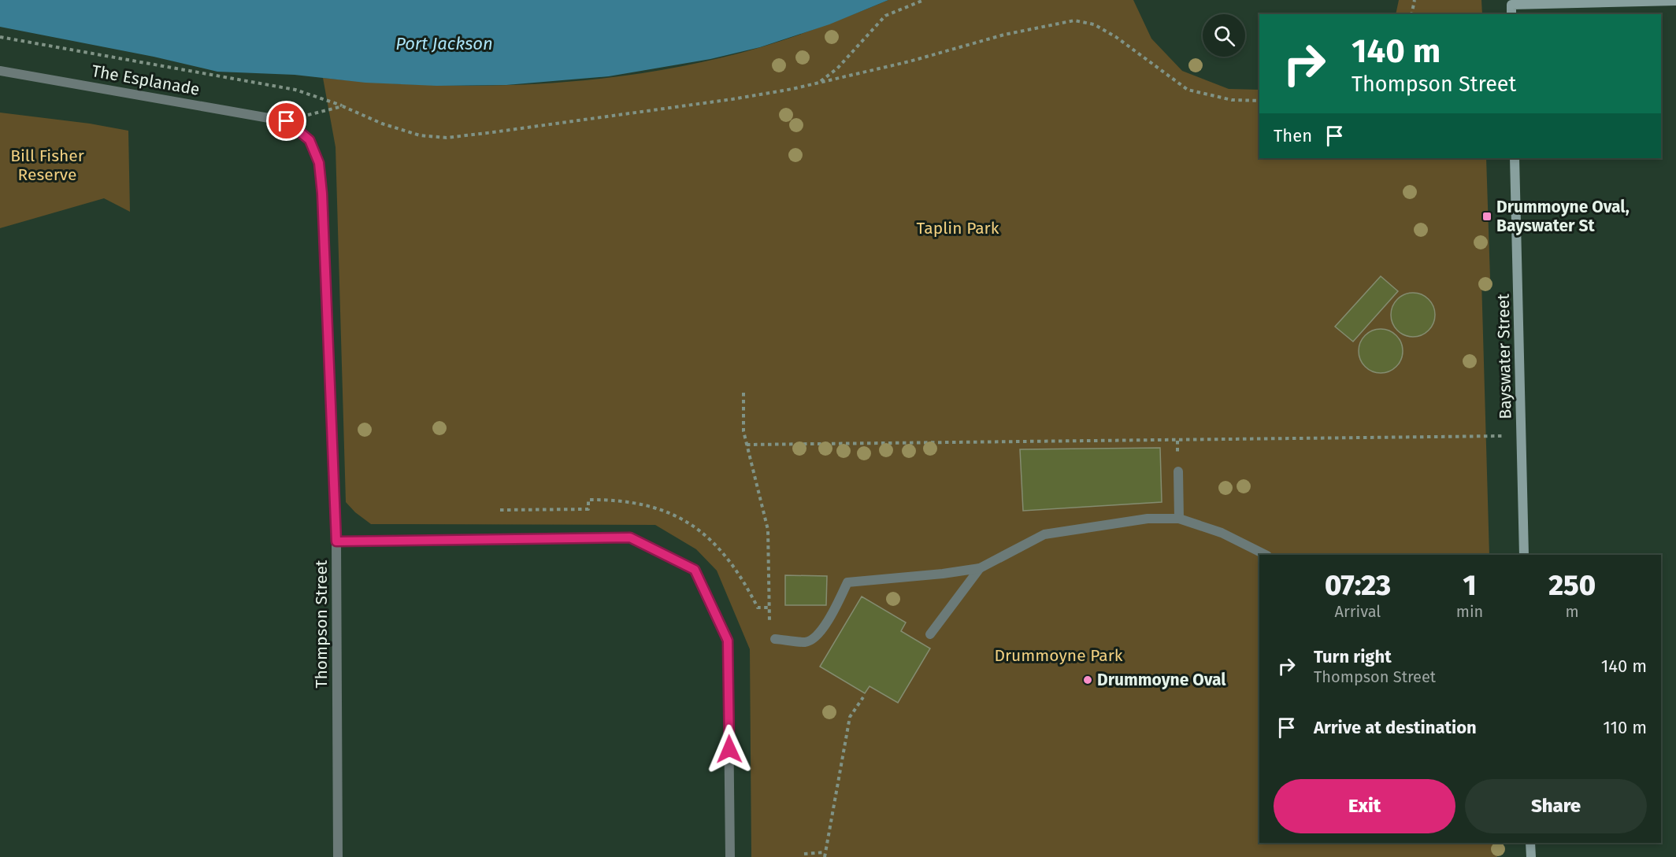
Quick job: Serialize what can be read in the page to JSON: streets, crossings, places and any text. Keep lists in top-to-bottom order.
{
  "streets": {
    "street": ["The Esplanade", "Bayswater Street", "Thompson Street"]
  },
  "crossings": [
    ["The Esplanade", "Thompson Street"]
  ],
  "water": ["Port Jackson"],
  "parks": ["Bill Fisher Reserve", "Taplin Park", "Drummoyne Park"],
  "places": {
    "transit": ["Drummoyne Oval, Bayswater St"],
    "other": ["Drummoyne Oval"]
  },
  "page": {
    "turn": ["140 m", "Thompson Street"],
    "then": "Then",
    "eta": [
      "07:23",
      "Arrival",
      "1",
      "min",
      "250",
      "m"
    ],
    "list": [
      {
        "name": "Turn right",
        "note": "Thompson Street",
        "value": "140 m"
      },
      {
        "name": "Arrive at destination",
        "value": "110 m"
      }
    ],
    "buttons": ["Exit", "Share"]
  }
}
